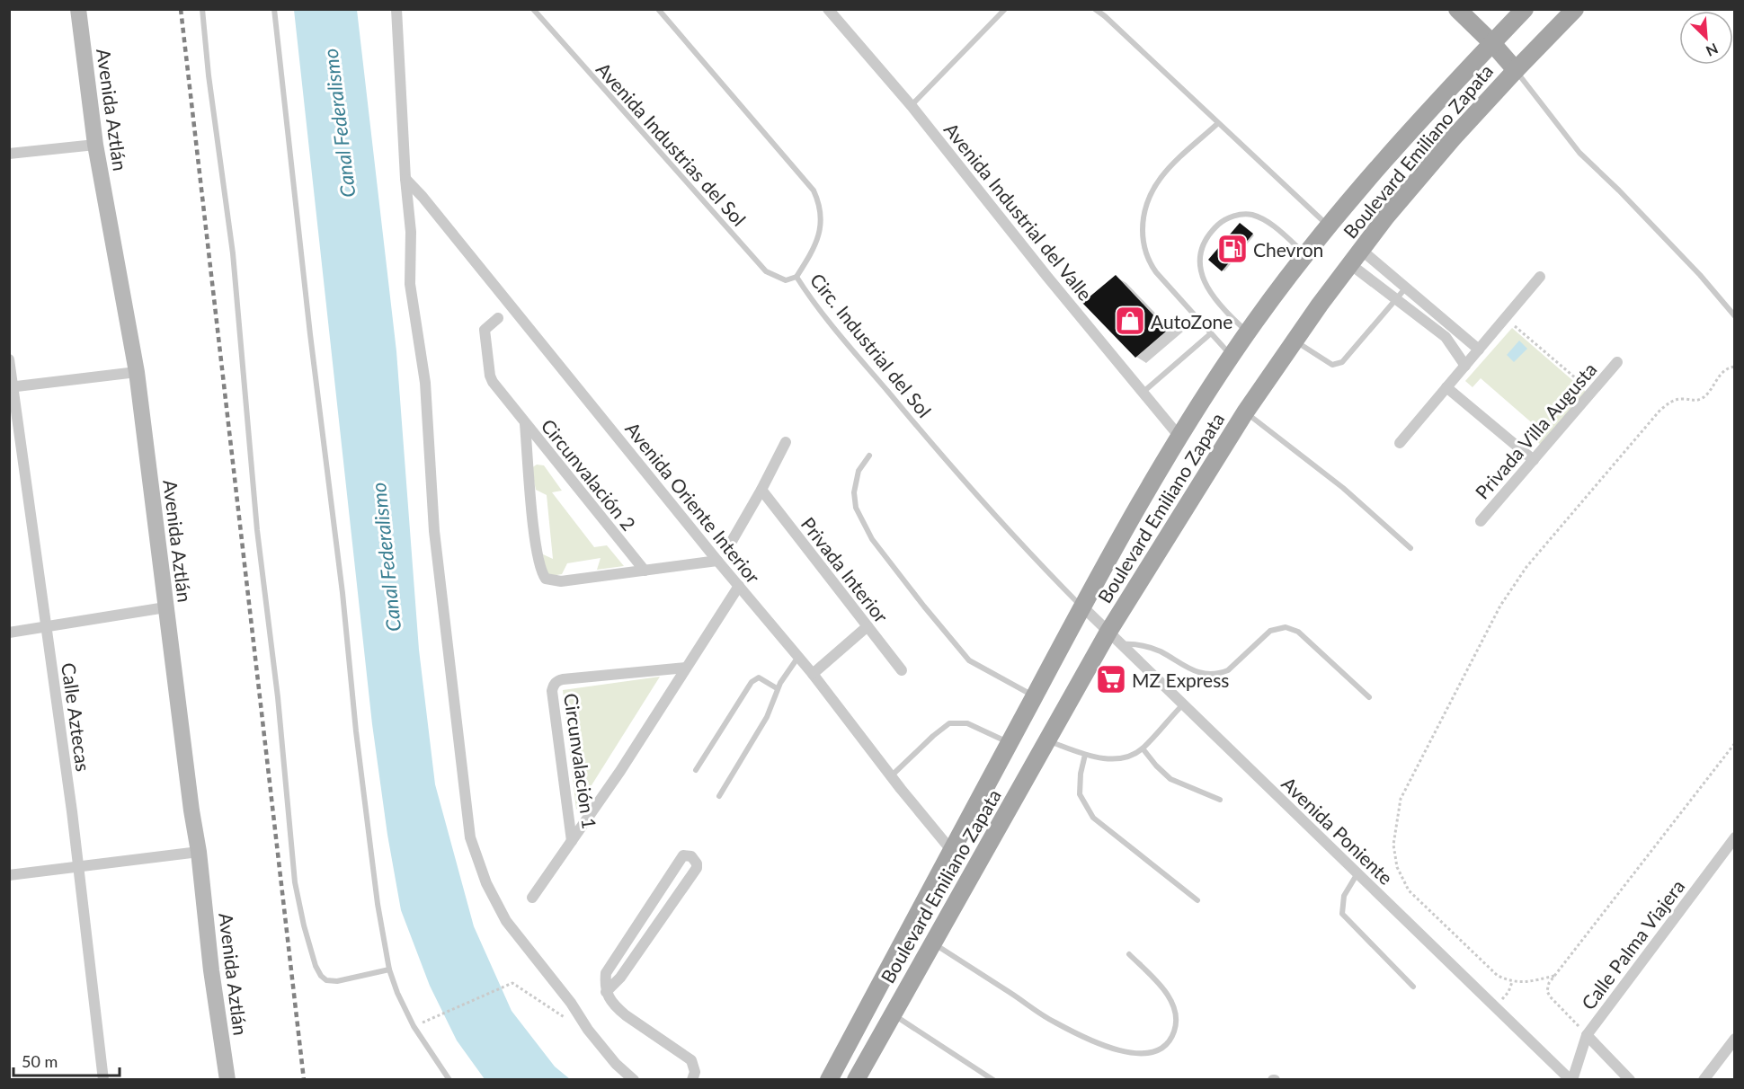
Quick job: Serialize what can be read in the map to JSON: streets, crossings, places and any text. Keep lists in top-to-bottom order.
{
  "streets": {
    "main road": ["Avenida Aztlán", "Boulevard Emiliano Zapata"],
    "street": [
      "Avenida Industrial del Valle",
      "Privada Villa Augusta",
      "Circunvalación 2",
      "Avenida Oriente Interior",
      "Privada Interior",
      "Calle Aztecas",
      "Circunvalación 1",
      "Avenida Poniente",
      "Calle Palma Viajera"
    ],
    "lane": ["Avenida Industrias del Sol", "Circ. Industrial del Sol"]
  },
  "crossings": [
    ["Avenida Industrias del Sol", "Circ. Industrial del Sol"],
    ["Boulevard Emiliano Zapata", "Avenida Industrial del Valle"],
    ["Boulevard Emiliano Zapata", "Circ. Industrial del Sol"],
    ["Boulevard Emiliano Zapata", "Avenida Oriente Interior"],
    ["Boulevard Emiliano Zapata", "Avenida Poniente"],
    ["Circ. Industrial del Sol", "Avenida Poniente"],
    ["Circunvalación 2", "Avenida Oriente Interior"],
    ["Avenida Oriente Interior", "Circunvalación 1"],
    ["Avenida Poniente", "Calle Palma Viajera"]
  ],
  "water": ["Canal Federalismo"],
  "places": {
    "fuel station": ["Chevron"],
    "shop": ["AutoZone"],
    "supermarket": ["MZ Express"]
  },
  "scale_bar": "50 m",
  "north": "bottom right"
}
